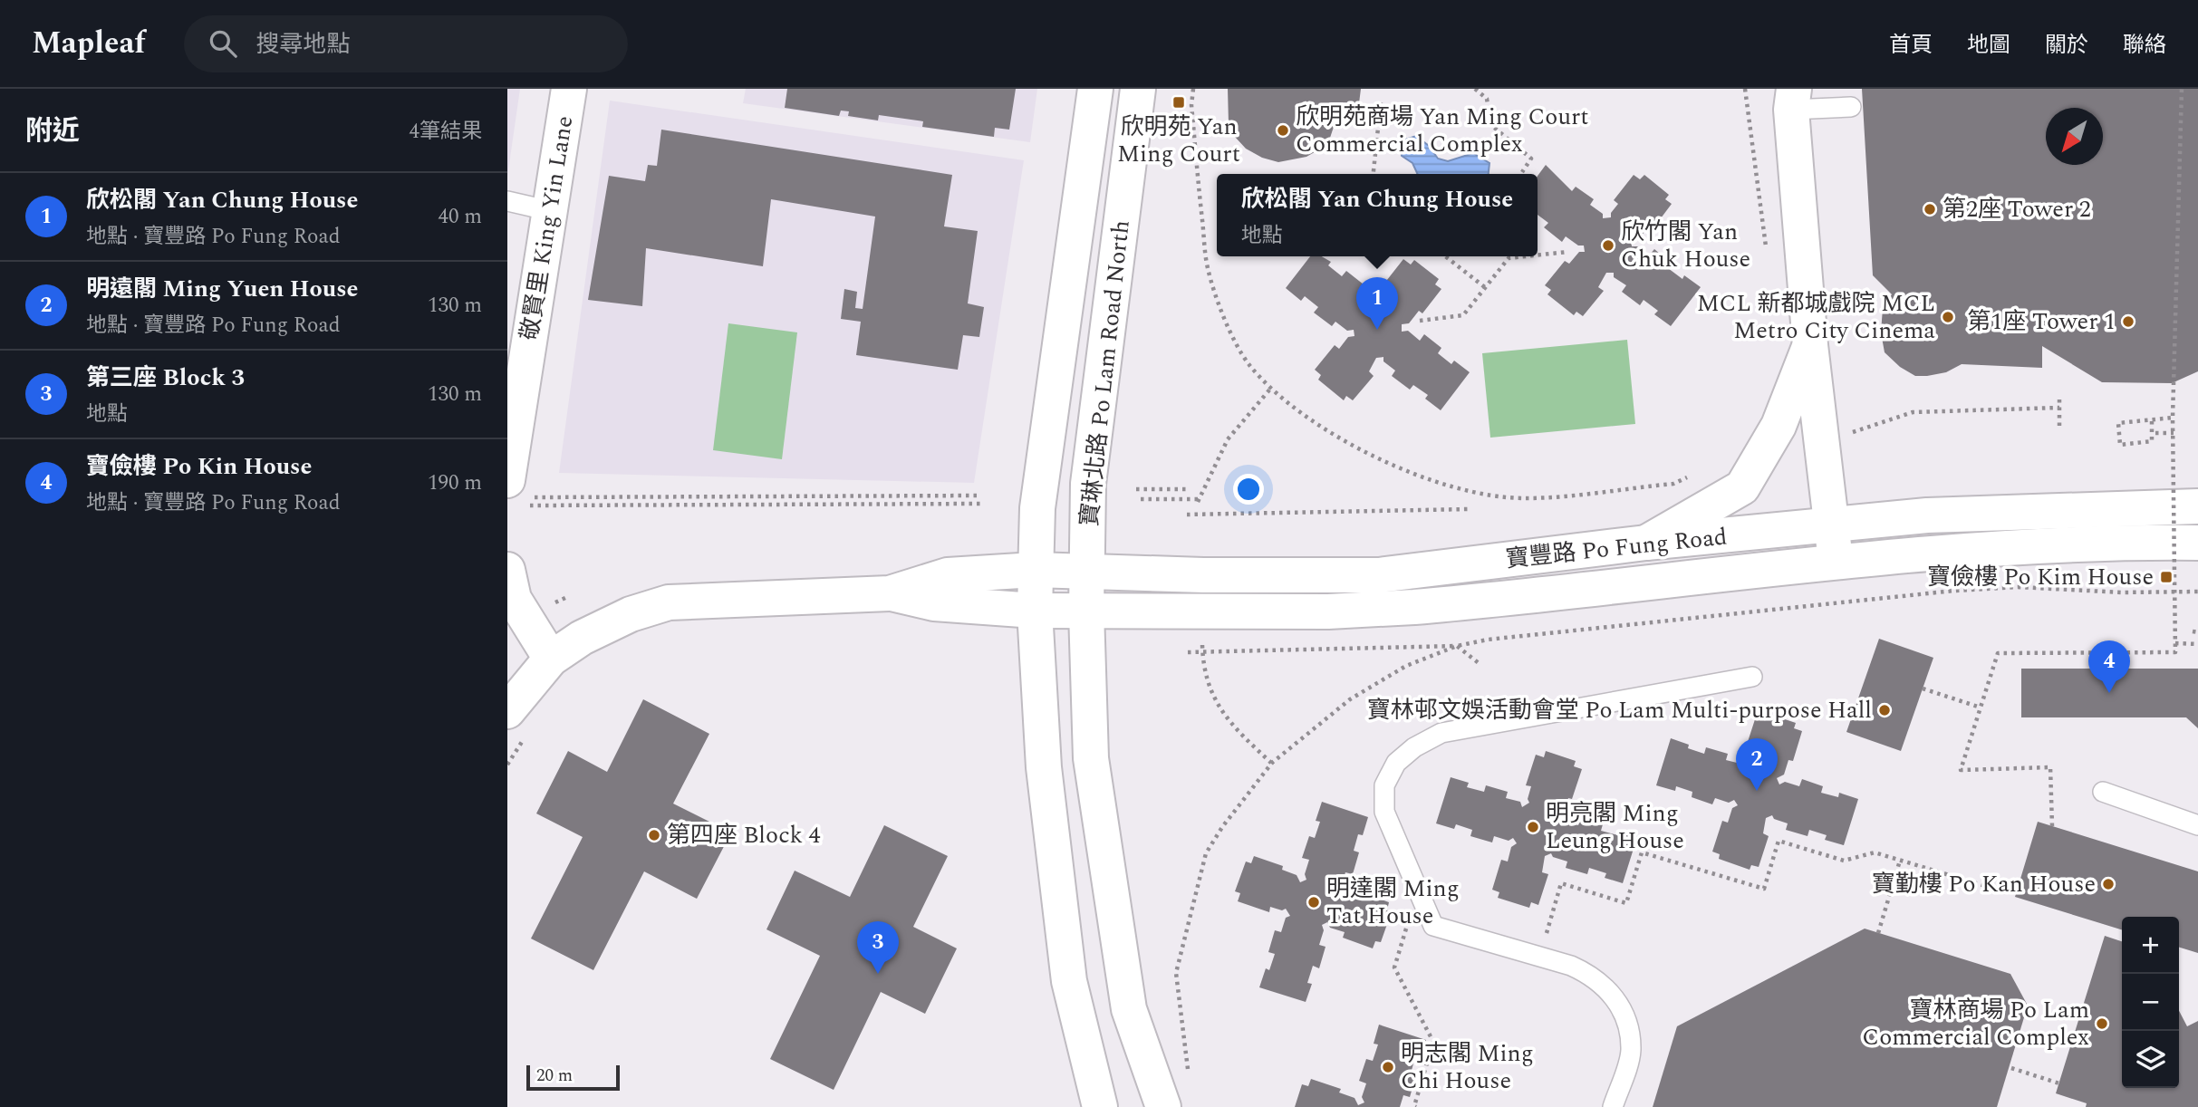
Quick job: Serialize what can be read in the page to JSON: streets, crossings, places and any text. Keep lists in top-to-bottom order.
{
  "streets": {
    "street": ["敬賢里 King Yin Lane", "寶琳北路 Po Lam Road North", "寶豐路 Po Fung Road"]
  },
  "crossings": [
    ["寶琳北路 Po Lam Road North", "寶豐路 Po Fung Road"]
  ],
  "places": {
    "transit": ["欣明苑 Yan Ming Court", "寶儉樓 Po Kim House"],
    "other": [
      "欣明苑商場 Yan Ming Court Commercial Complex",
      "第2座 Tower 2",
      "欣竹閣 Yan Chuk House",
      "MCL 新都城戲院 MCL Metro City Cinema",
      "第1座 Tower 1",
      "寶林邨文娛活動會堂 Po Lam Multi-purpose Hall",
      "明亮閣 Ming Leung House",
      "第四座 Block 4",
      "寶勤樓 Po Kan House",
      "明達閣 Ming Tat House",
      "寶林商場 Po Lam Commercial Complex",
      "明志閣 Ming Chi House"
    ]
  },
  "scale_bar": "20 m",
  "north": "bottom left",
  "page": {
    "header": "Mapleaf",
    "search": "搜尋地點",
    "nav": [
      "首頁",
      "地圖",
      "關於",
      "聯絡"
    ],
    "heading": ["附近", "4筆結果"],
    "list": [
      {
        "mark": "1",
        "name": "欣松閣 Yan Chung House",
        "note": "地點 · 寶豐路 Po Fung Road",
        "value": "40 m"
      },
      {
        "mark": "2",
        "name": "明遠閣 Ming Yuen House",
        "note": "地點 · 寶豐路 Po Fung Road",
        "value": "130 m"
      },
      {
        "mark": "3",
        "name": "第三座 Block 3",
        "note": "地點",
        "value": "130 m"
      },
      {
        "mark": "4",
        "name": "寶儉樓 Po Kin House",
        "note": "地點 · 寶豐路 Po Fung Road",
        "value": "190 m"
      }
    ],
    "popup": ["欣松閣 Yan Chung House", "地點"],
    "pins": [
      "1",
      "4",
      "2",
      "3"
    ],
    "map_buttons": ["+", "−"],
    "scale": "20 m"
  }
}
